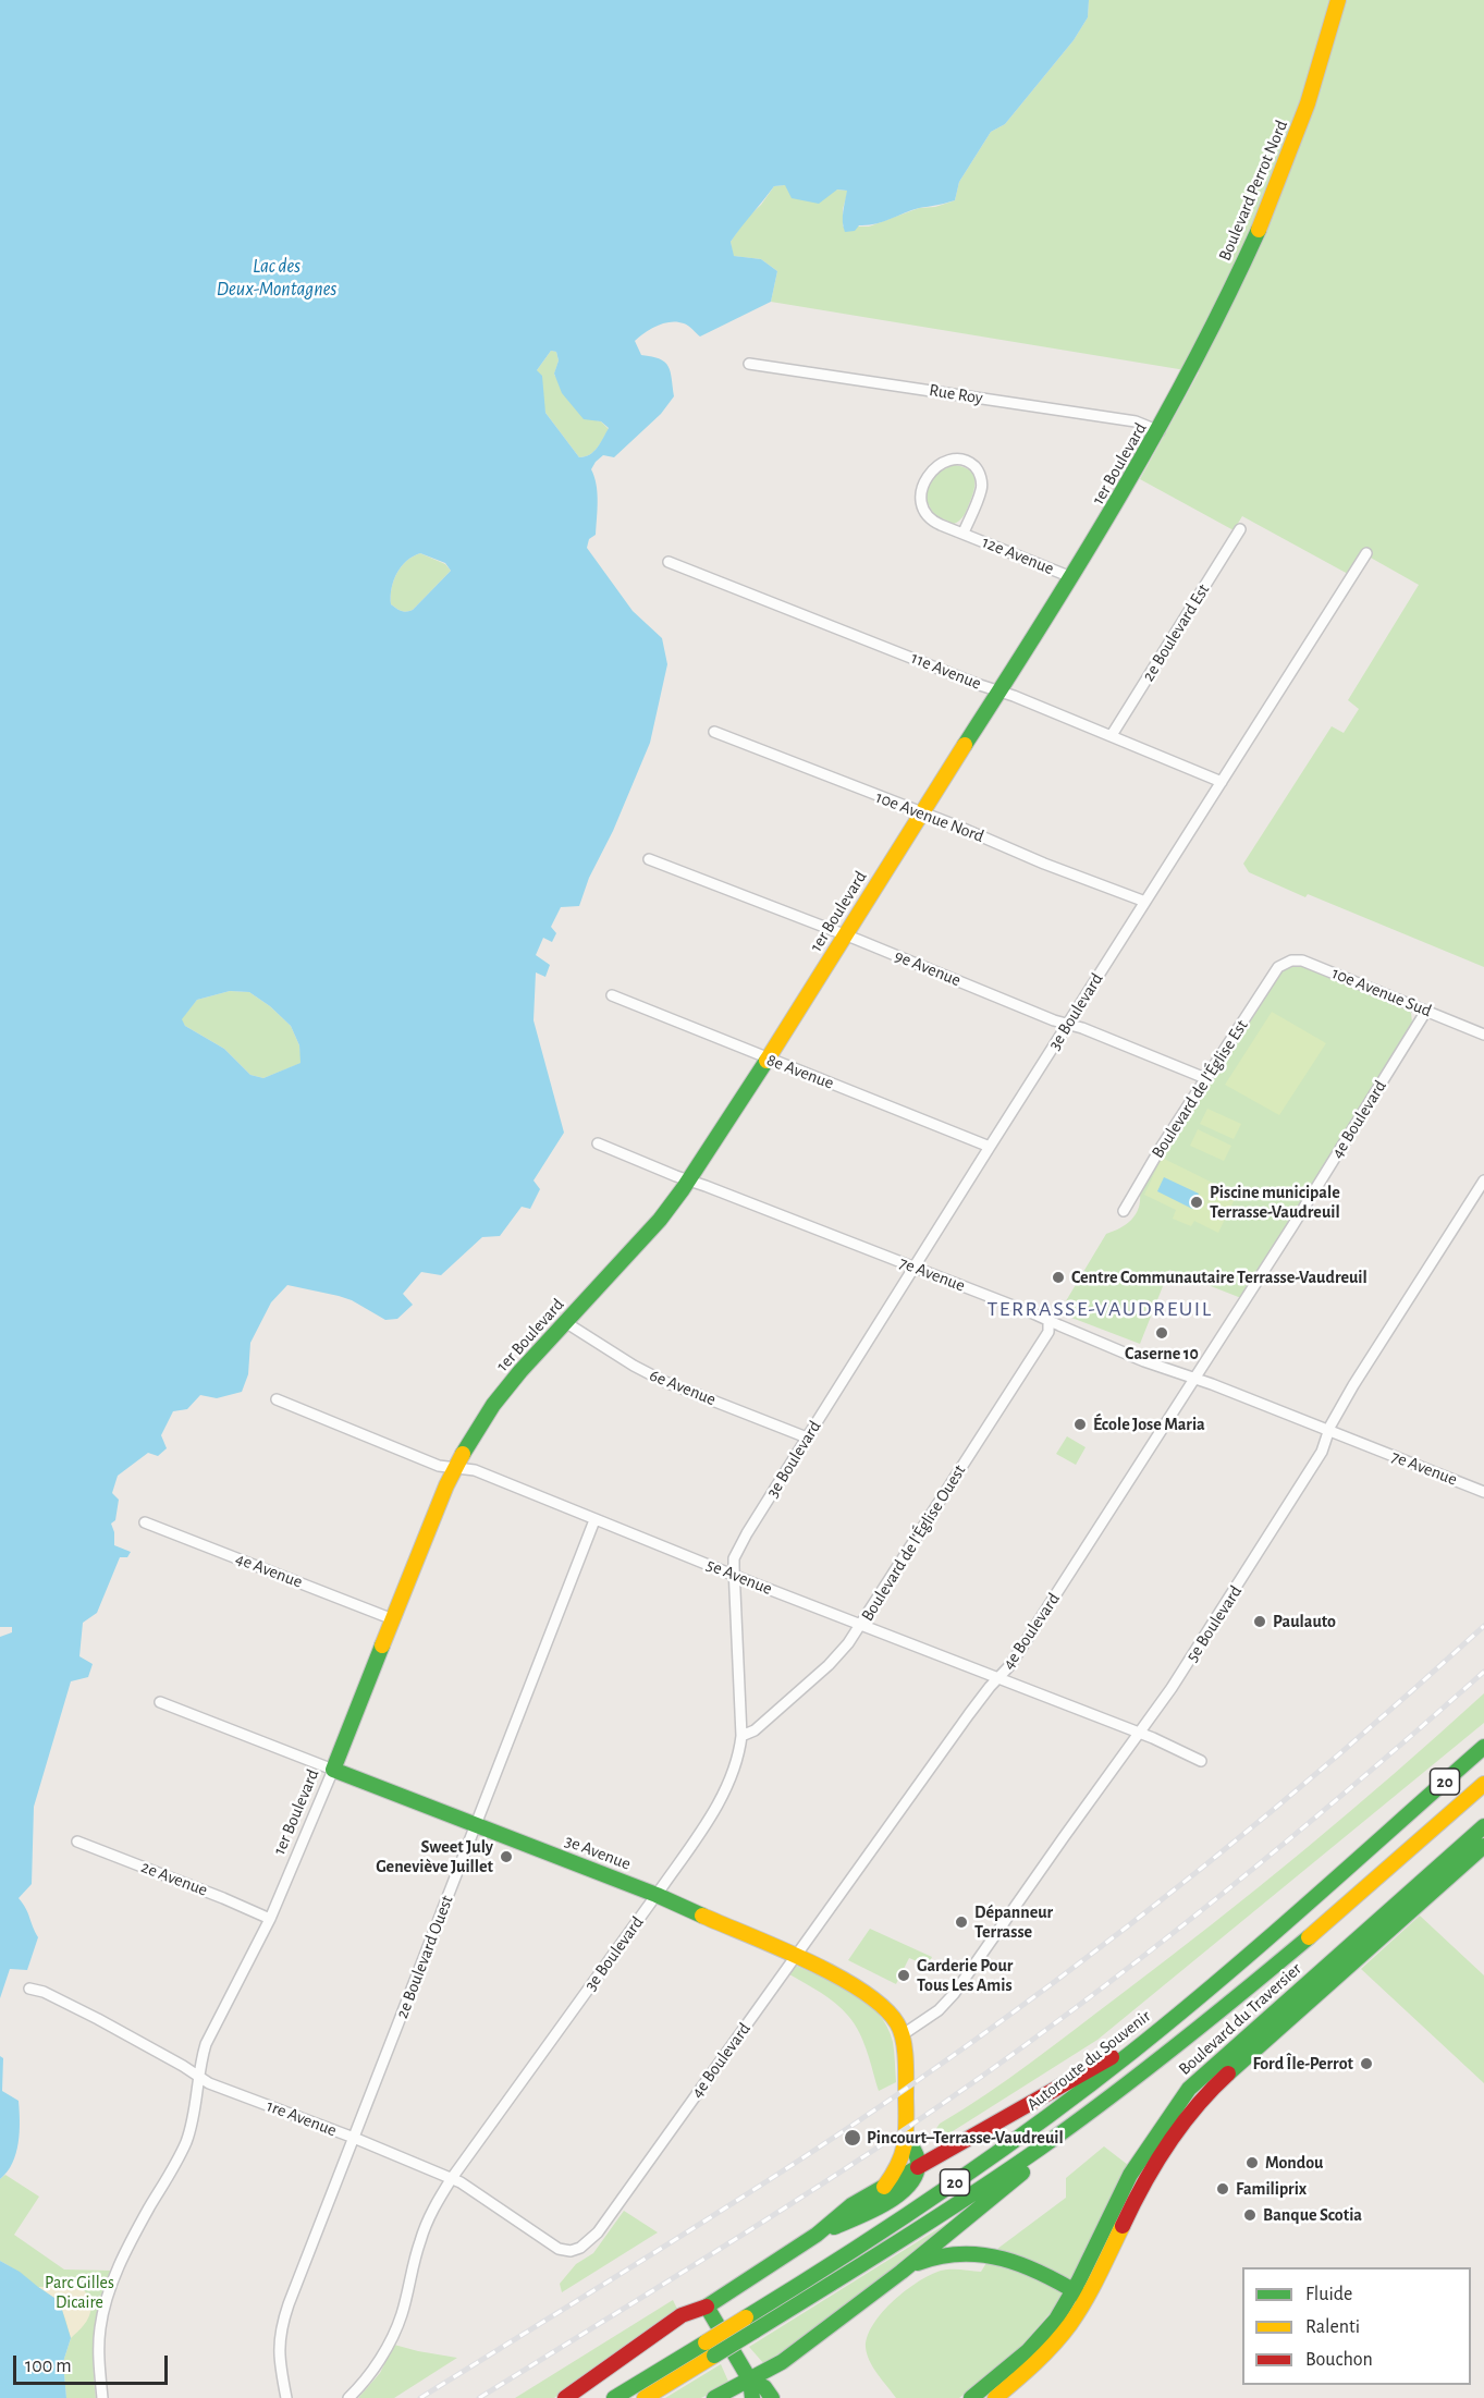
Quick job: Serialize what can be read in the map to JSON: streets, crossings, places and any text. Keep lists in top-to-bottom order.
{
  "streets": {
    "main road": [
      "Boulevard Perrot Nord",
      "1er Boulevard",
      "20",
      "3e Avenue",
      "Boulevard du Traversier",
      "Autoroute du Souvenir"
    ],
    "street": [
      "Rue Roy",
      "12e Avenue",
      "2e Boulevard Est",
      "11e Avenue",
      "10e Avenue Nord",
      "9e Avenue",
      "10e Avenue Sud",
      "3e Boulevard",
      "8e Avenue",
      "Boulevard de l'Église Est",
      "4e Boulevard",
      "7e Avenue",
      "6e Avenue",
      "Boulevard de l'Église Ouest",
      "4e Avenue",
      "5e Avenue",
      "5e Boulevard",
      "2e Avenue",
      "2e Boulevard Ouest",
      "1re Avenue"
    ]
  },
  "crossings": [
    ["Boulevard Perrot Nord", "1er Boulevard"],
    ["Rue Roy", "1er Boulevard"],
    ["1er Boulevard", "12e Avenue"],
    ["1er Boulevard", "11e Avenue"],
    ["1er Boulevard", "10e Avenue Nord"],
    ["1er Boulevard", "9e Avenue"],
    ["1er Boulevard", "8e Avenue"],
    ["1er Boulevard", "7e Avenue"],
    ["1er Boulevard", "6e Avenue"],
    ["1er Boulevard", "4e Avenue"],
    ["1er Boulevard", "5e Avenue"],
    ["1er Boulevard", "3e Avenue"],
    ["1er Boulevard", "2e Avenue"],
    ["1er Boulevard", "1re Avenue"],
    ["2e Boulevard Est", "11e Avenue"],
    ["11e Avenue", "3e Boulevard"],
    ["10e Avenue Nord", "3e Boulevard"],
    ["9e Avenue", "3e Boulevard"],
    ["9e Avenue", "Boulevard de l'Église Est"],
    ["10e Avenue Sud", "Boulevard de l'Église Est"],
    ["10e Avenue Sud", "4e Boulevard"],
    ["3e Boulevard", "8e Avenue"],
    ["3e Boulevard", "7e Avenue"],
    ["3e Boulevard", "6e Avenue"],
    ["3e Boulevard", "Boulevard de l'Église Ouest"],
    ["3e Boulevard", "5e Avenue"],
    ["3e Boulevard", "3e Avenue"],
    ["3e Boulevard", "1re Avenue"],
    ["4e Boulevard", "7e Avenue"],
    ["4e Boulevard", "5e Avenue"],
    ["4e Boulevard", "3e Avenue"],
    ["4e Boulevard", "1re Avenue"],
    ["7e Avenue", "Boulevard de l'Église Ouest"],
    ["7e Avenue", "5e Boulevard"],
    ["Boulevard de l'Église Ouest", "5e Avenue"],
    ["5e Avenue", "5e Boulevard"],
    ["5e Avenue", "2e Boulevard Ouest"],
    ["5e Boulevard", "3e Avenue"],
    ["3e Avenue", "2e Boulevard Ouest"],
    ["2e Boulevard Ouest", "1re Avenue"]
  ],
  "districts": ["TERRASSE-VAUDREUIL"],
  "water": ["Lac des Deux-Montagnes"],
  "parks": ["Parc Gilles Dicaire"],
  "places": [
    "Piscine municipale Terrasse-Vaudreuil",
    "Centre Communautaire Terrasse-Vaudreuil",
    "Caserne 10",
    "École Jose Maria",
    "Paulauto",
    "Sweet July Geneviève Juillet",
    "Dépanneur Terrasse",
    "Garderie Pour Tous Les Amis",
    "Ford Île-Perrot",
    "Pincourt–Terrasse-Vaudreuil",
    "Mondou",
    "Familiprix",
    "Banque Scotia"
  ],
  "legend": ["Fluide", "Ralenti", "Bouchon"],
  "scale_bar": "100 m"
}
